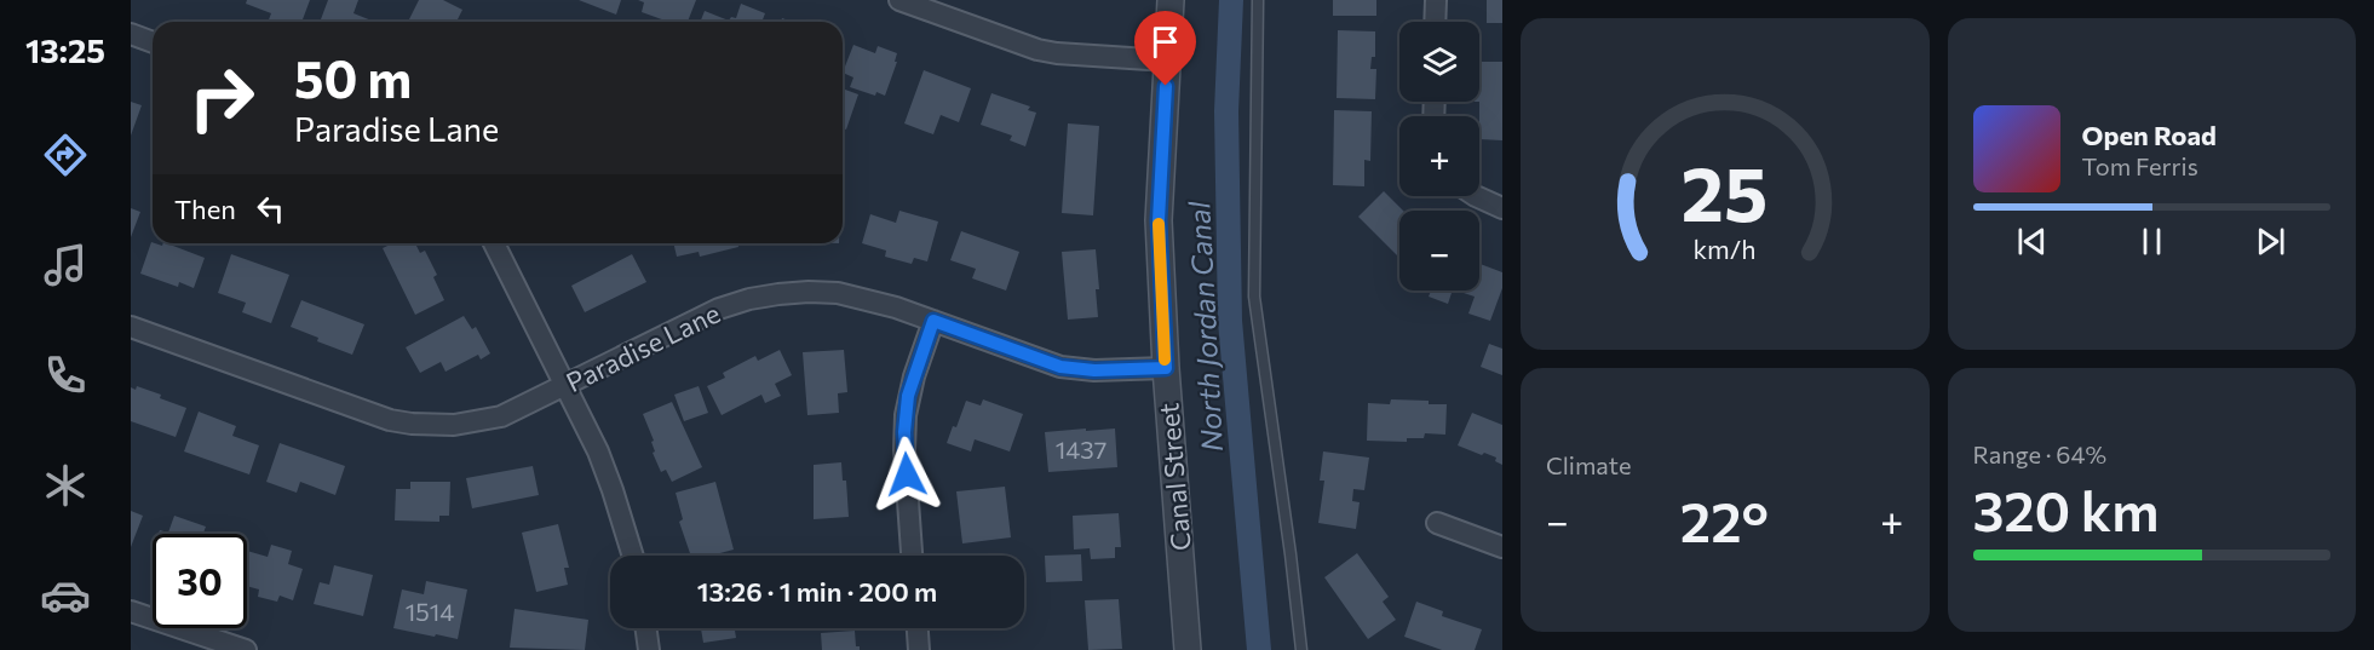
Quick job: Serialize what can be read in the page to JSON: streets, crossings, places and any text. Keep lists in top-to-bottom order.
{
  "streets": {
    "street": ["Paradise Lane", "Canal Street"]
  },
  "crossings": [
    ["Paradise Lane", "Canal Street"]
  ],
  "water": ["North Jordan Canal"],
  "house_numbers": ["1437", "1514"],
  "page": {
    "tabs": "13:25",
    "map_buttons": ["+", "−"],
    "turn": ["50 m", "Paradise Lane"],
    "song": ["Open Road", "Tom Ferris"],
    "then": "Then",
    "tile": [
      "Climate",
      ["Range · 64%", "320 km"]
    ],
    "heat": ["−", "22°", "+"],
    "limit": "30",
    "trip": "13:26 · 1 min · 200 m",
    "gauge": ["25", "km/h"]
  }
}
